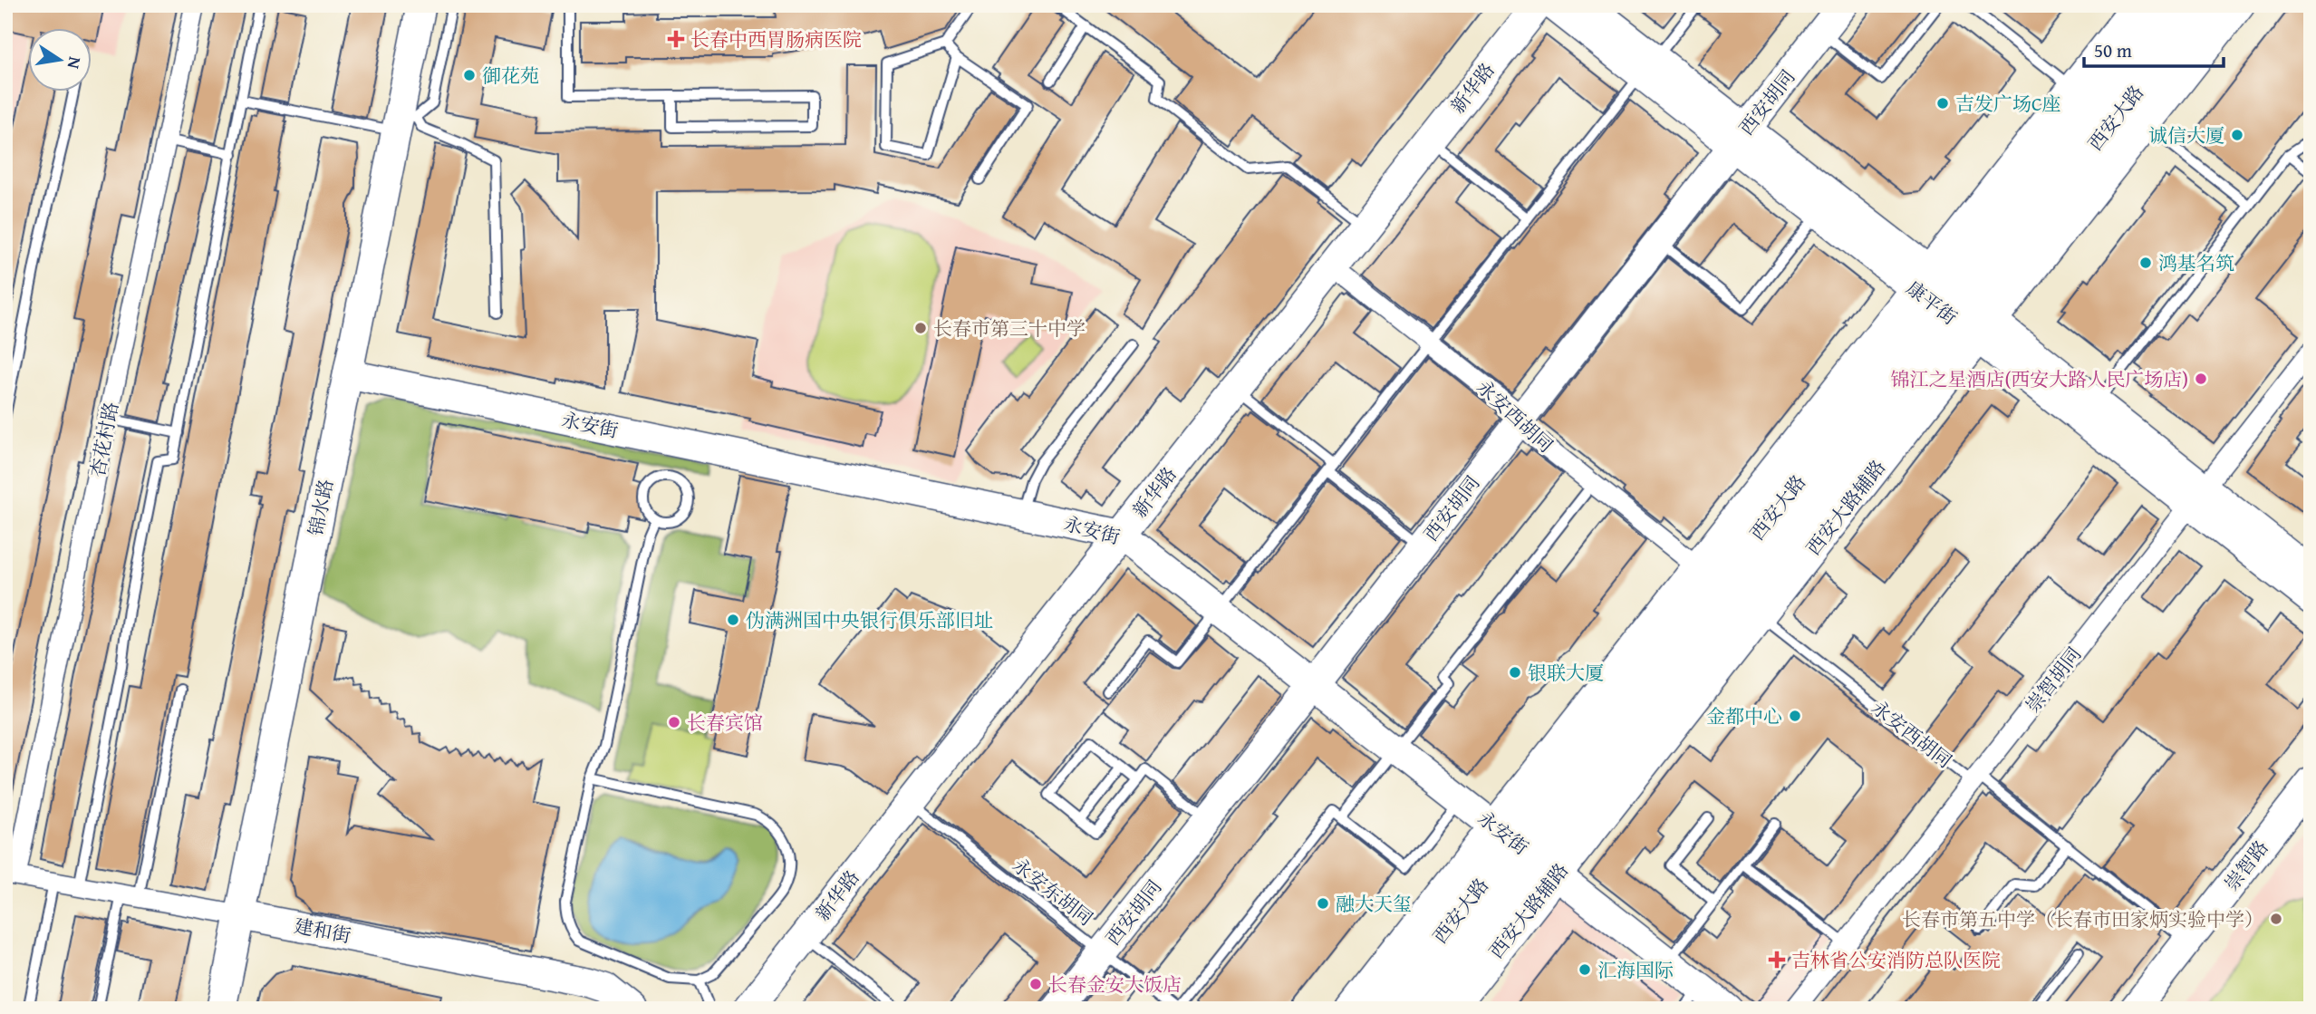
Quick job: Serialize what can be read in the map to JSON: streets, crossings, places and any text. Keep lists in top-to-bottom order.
{
  "streets": {
    "main road": ["西安大路"],
    "street": [
      "新华路",
      "西安胡同",
      "康平街",
      "永安西胡同",
      "永安街",
      "杏花村路",
      "锦水路",
      "西安大路辅路",
      "崇智胡同",
      "崇智路",
      "建和街"
    ],
    "lane": ["永安东胡同"]
  },
  "crossings": [
    ["新华路", "永安西胡同"],
    ["新华路", "永安街"],
    ["新华路", "永安东胡同"],
    ["西安胡同", "康平街"],
    ["西安胡同", "永安西胡同"],
    ["西安胡同", "永安街"],
    ["西安胡同", "永安东胡同"],
    ["西安大路", "康平街"],
    ["西安大路", "永安街"],
    ["西安大路", "西安大路辅路"],
    ["康平街", "西安大路辅路"],
    ["康平街", "崇智胡同"],
    ["永安西胡同", "西安大路辅路"],
    ["永安西胡同", "崇智胡同"],
    ["永安西胡同", "崇智路"],
    ["永安街", "锦水路"],
    ["永安街", "西安大路辅路"],
    ["杏花村路", "建和街"],
    ["锦水路", "建和街"]
  ],
  "places": {
    "health": ["长春中西胃肠病医院", "吉林省公安消防总队医院"],
    "other": [
      "御花苑",
      "吉发广场C座",
      "诚信大厦",
      "鸿基名筑",
      "长春市第三十中学",
      "锦江之星酒店(西安大路人民广场店)",
      "伪满洲国中央银行俱乐部旧址",
      "银联大厦",
      "金都中心",
      "长春宾馆",
      "融大天玺",
      "长春市第五中学（长春市田家炳实验中学）",
      "汇海国际",
      "长春金安大饭店"
    ]
  },
  "scale_bar": "50 m",
  "north": "right"
}
